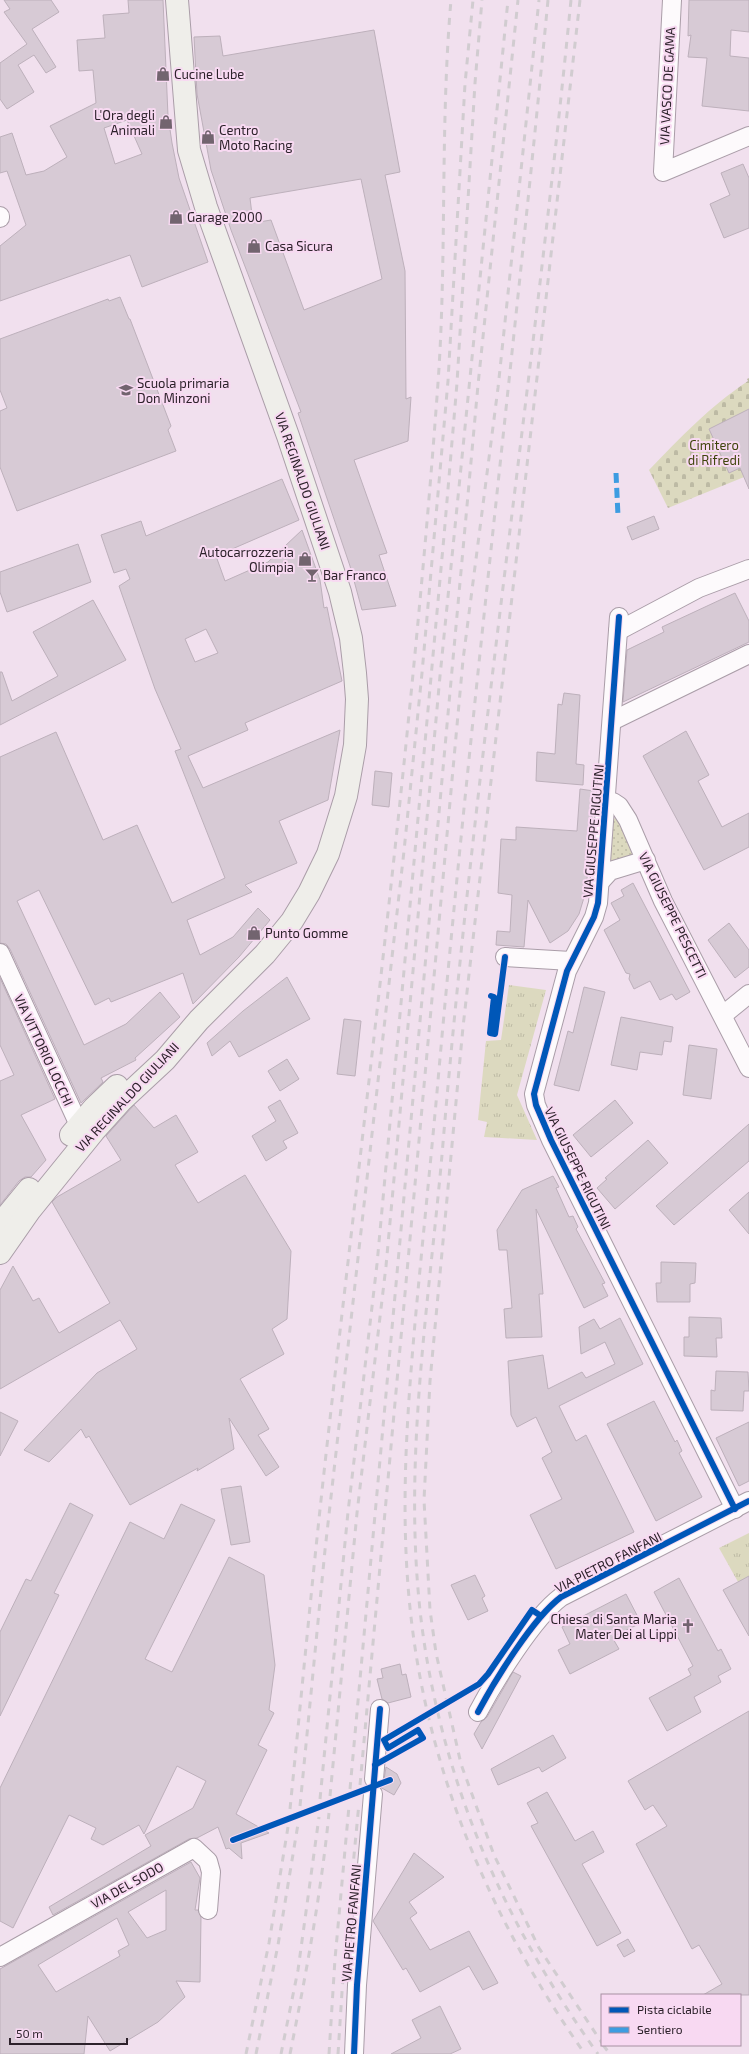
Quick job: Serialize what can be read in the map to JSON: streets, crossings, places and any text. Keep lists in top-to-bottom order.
{
  "streets": {
    "main road": ["VIA REGINALDO GIULIANI"],
    "street": [
      "VIA VASCO DE GAMA",
      "VIA GIUSEPPE RIGUTINI",
      "VIA GIUSEPPE PESCETTI",
      "VIA VITTORIO LOCCHI",
      "VIA PIETRO FANFANI",
      "VIA DEL SODO"
    ]
  },
  "crossings": [
    ["VIA REGINALDO GIULIANI", "VIA VITTORIO LOCCHI"],
    ["VIA GIUSEPPE RIGUTINI", "VIA GIUSEPPE PESCETTI"],
    ["VIA GIUSEPPE RIGUTINI", "VIA PIETRO FANFANI"]
  ],
  "parks": ["Cimitero di Rifredi"],
  "places": {
    "shop": [
      "Cucine Lube",
      "L'Ora degli Animali",
      "Centro Moto Racing",
      "Garage 2000",
      "Casa Sicura",
      "Autocarrozzeria Olimpia",
      "Punto Gomme"
    ],
    "school or university": ["Scuola primaria Don Minzoni"],
    "bar": ["Bar Franco"],
    "church": ["Chiesa di Santa Maria Mater Dei al Lippi"]
  },
  "legend": ["Pista ciclabile", "Sentiero"],
  "scale_bar": "50 m"
}
